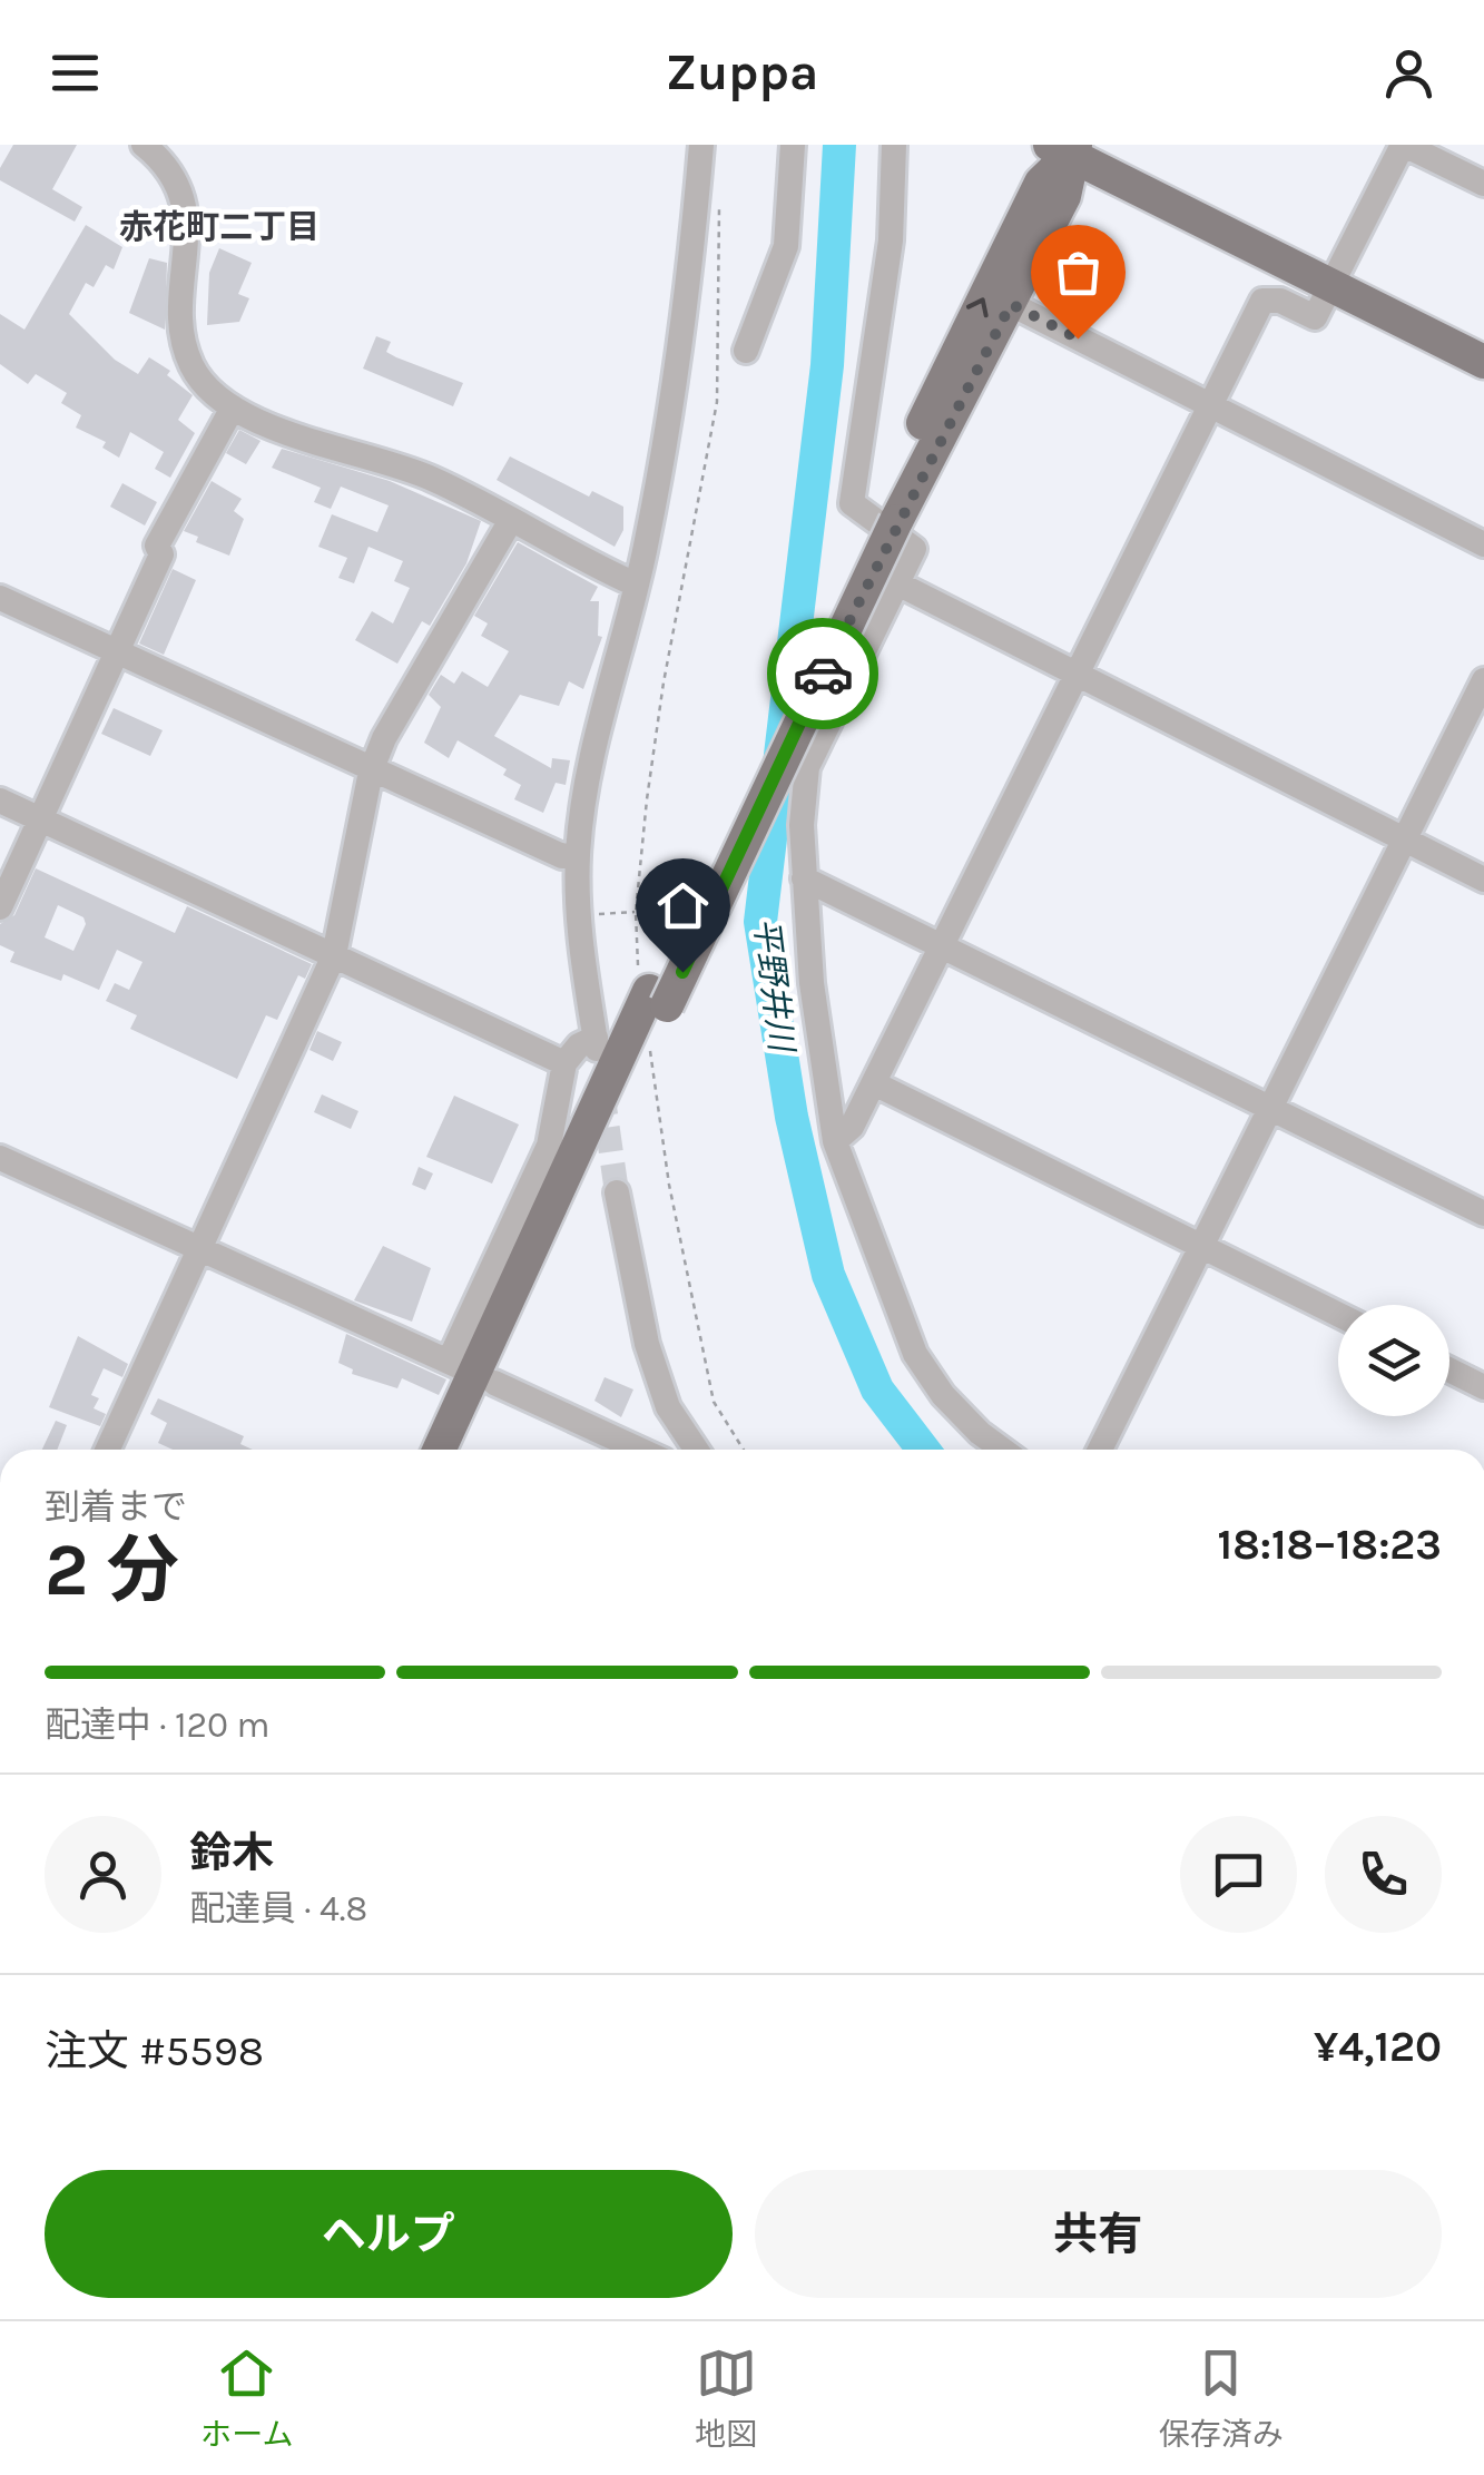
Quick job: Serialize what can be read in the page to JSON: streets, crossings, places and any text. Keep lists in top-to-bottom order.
{
  "districts": ["赤花町二丁目"],
  "water": ["平野井川"],
  "page": {
    "header": "Zuppa",
    "heading": ["2 分", "到着まで", "18:18–18:23"],
    "panel": [
      "鈴木",
      "配達員 · 4.8",
      "注文 #5598",
      "¥4,120"
    ],
    "bar": "配達中 · 120 m",
    "buttons": ["ヘルプ", "共有"],
    "tabs": ["ホーム", "地図", "保存済み"]
  }
}
